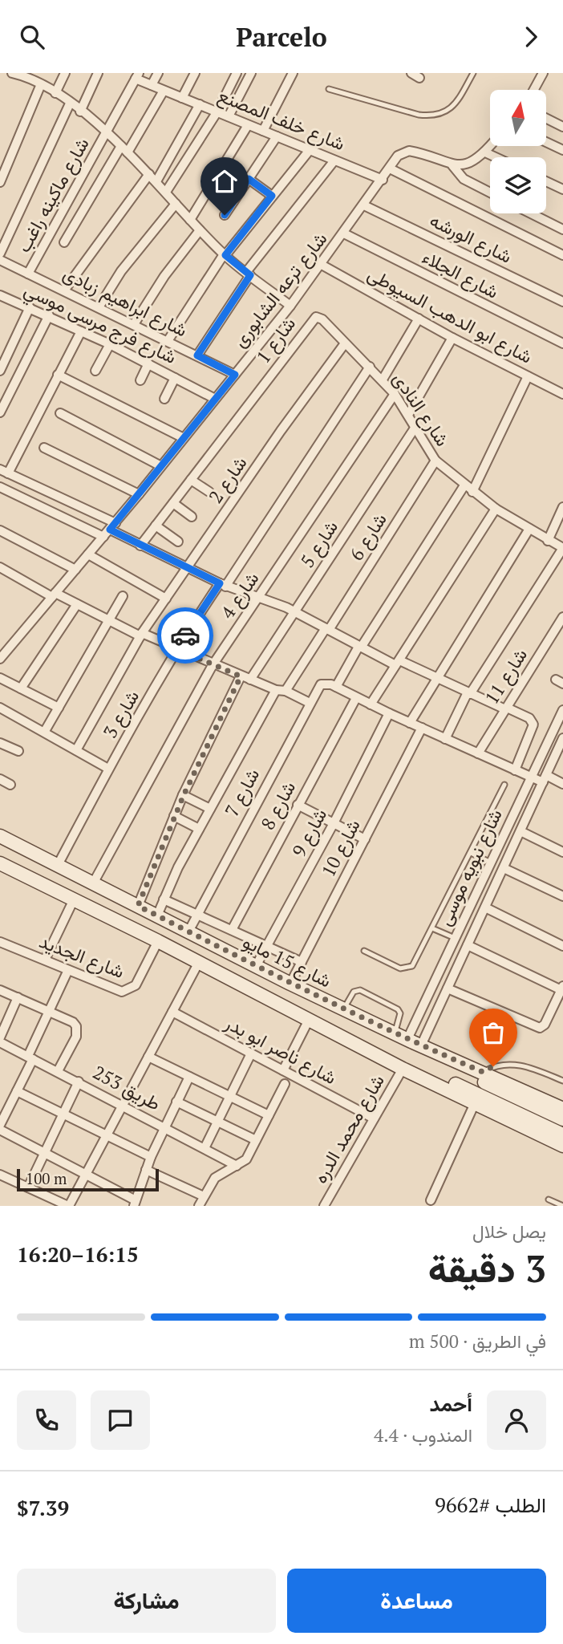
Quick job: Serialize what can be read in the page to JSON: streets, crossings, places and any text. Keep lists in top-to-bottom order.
{
  "streets": {
    "main road": ["شارع 15 مايو"],
    "street": [
      "شارع خلف المصنع",
      "شارع ماكينه راغب",
      "شارع الورشه",
      "شارع الجلاء",
      "شارع ترعه الشابورى",
      "شارع ابراهيم زبادى",
      "شارع ابو الدهب السيوطى",
      "شارع فرج مرسى موسي",
      "شارع 1",
      "شارع النادى",
      "شارع 2",
      "شارع 6",
      "شارع 5",
      "شارع 4",
      "شارع 11",
      "شارع 3",
      "شارع 7",
      "شارع 8",
      "شارع 9",
      "شارع 10",
      "شارع نبويه موسى",
      "شارع الجديد",
      "شارع ناصر ابو بدر",
      "طريق 253",
      "شارع محمد الدره"
    ]
  },
  "crossings": [
    ["شارع خلف المصنع", "شارع ماكينه راغب"],
    ["شارع خلف المصنع", "شارع ترعه الشابورى"],
    ["شارع ماكينه راغب", "شارع ابراهيم زبادى"],
    ["شارع الورشه", "شارع ترعه الشابورى"],
    ["شارع الجلاء", "شارع ترعه الشابورى"],
    ["شارع ترعه الشابورى", "شارع ابراهيم زبادى"],
    ["شارع ترعه الشابورى", "شارع ابو الدهب السيوطى"],
    ["شارع ترعه الشابورى", "شارع فرج مرسى موسي"],
    ["شارع 1", "شارع النادى"],
    ["شارع النادى", "شارع 2"],
    ["شارع النادى", "شارع 6"],
    ["شارع النادى", "شارع 5"],
    ["شارع النادى", "شارع 4"],
    ["شارع النادى", "شارع 3"],
    ["شارع 4", "شارع 15 مايو"],
    ["شارع 3", "شارع 15 مايو"],
    ["شارع 7", "شارع 15 مايو"],
    ["شارع 9", "شارع 15 مايو"],
    ["شارع 10", "شارع 15 مايو"],
    ["شارع نبويه موسى", "شارع 15 مايو"],
    ["شارع ناصر ابو بدر", "شارع محمد الدره"]
  ],
  "scale_bar": "100 m",
  "north": "top",
  "page": {
    "header": "Parcelo",
    "scale": "100 m",
    "heading": ["3 دقيقة", "يصل خلال", "16:15–16:20"],
    "panel": [
      "أحمد",
      "المندوب · 4.4",
      "الطلب #9662",
      "$7.39"
    ],
    "bar": "في الطريق · 500 m",
    "buttons": ["مساعدة", "مشاركة"]
  }
}
